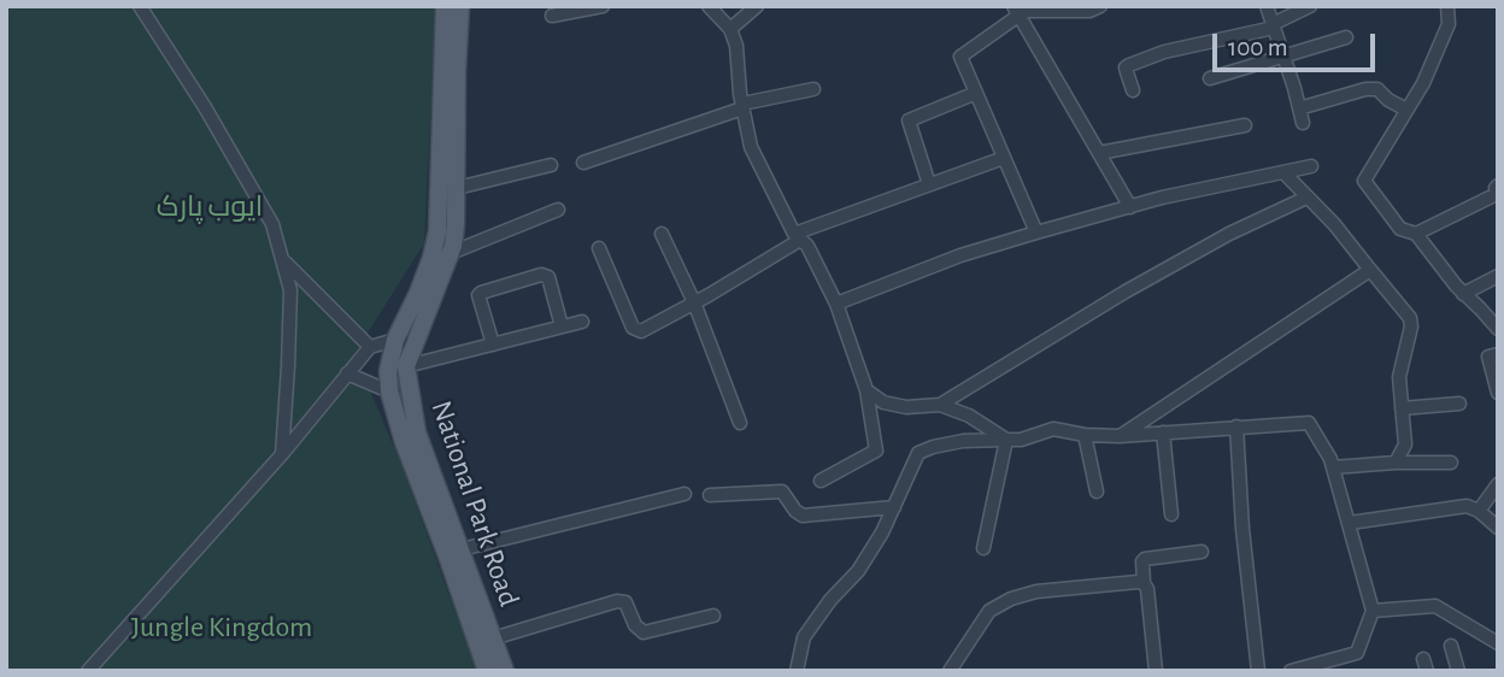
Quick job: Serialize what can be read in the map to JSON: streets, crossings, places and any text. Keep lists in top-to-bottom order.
{
  "streets": {
    "main road": ["National Park Road"]
  },
  "parks": ["ایوب پارک", "Jungle Kingdom"],
  "scale_bar": "100 m"
}
